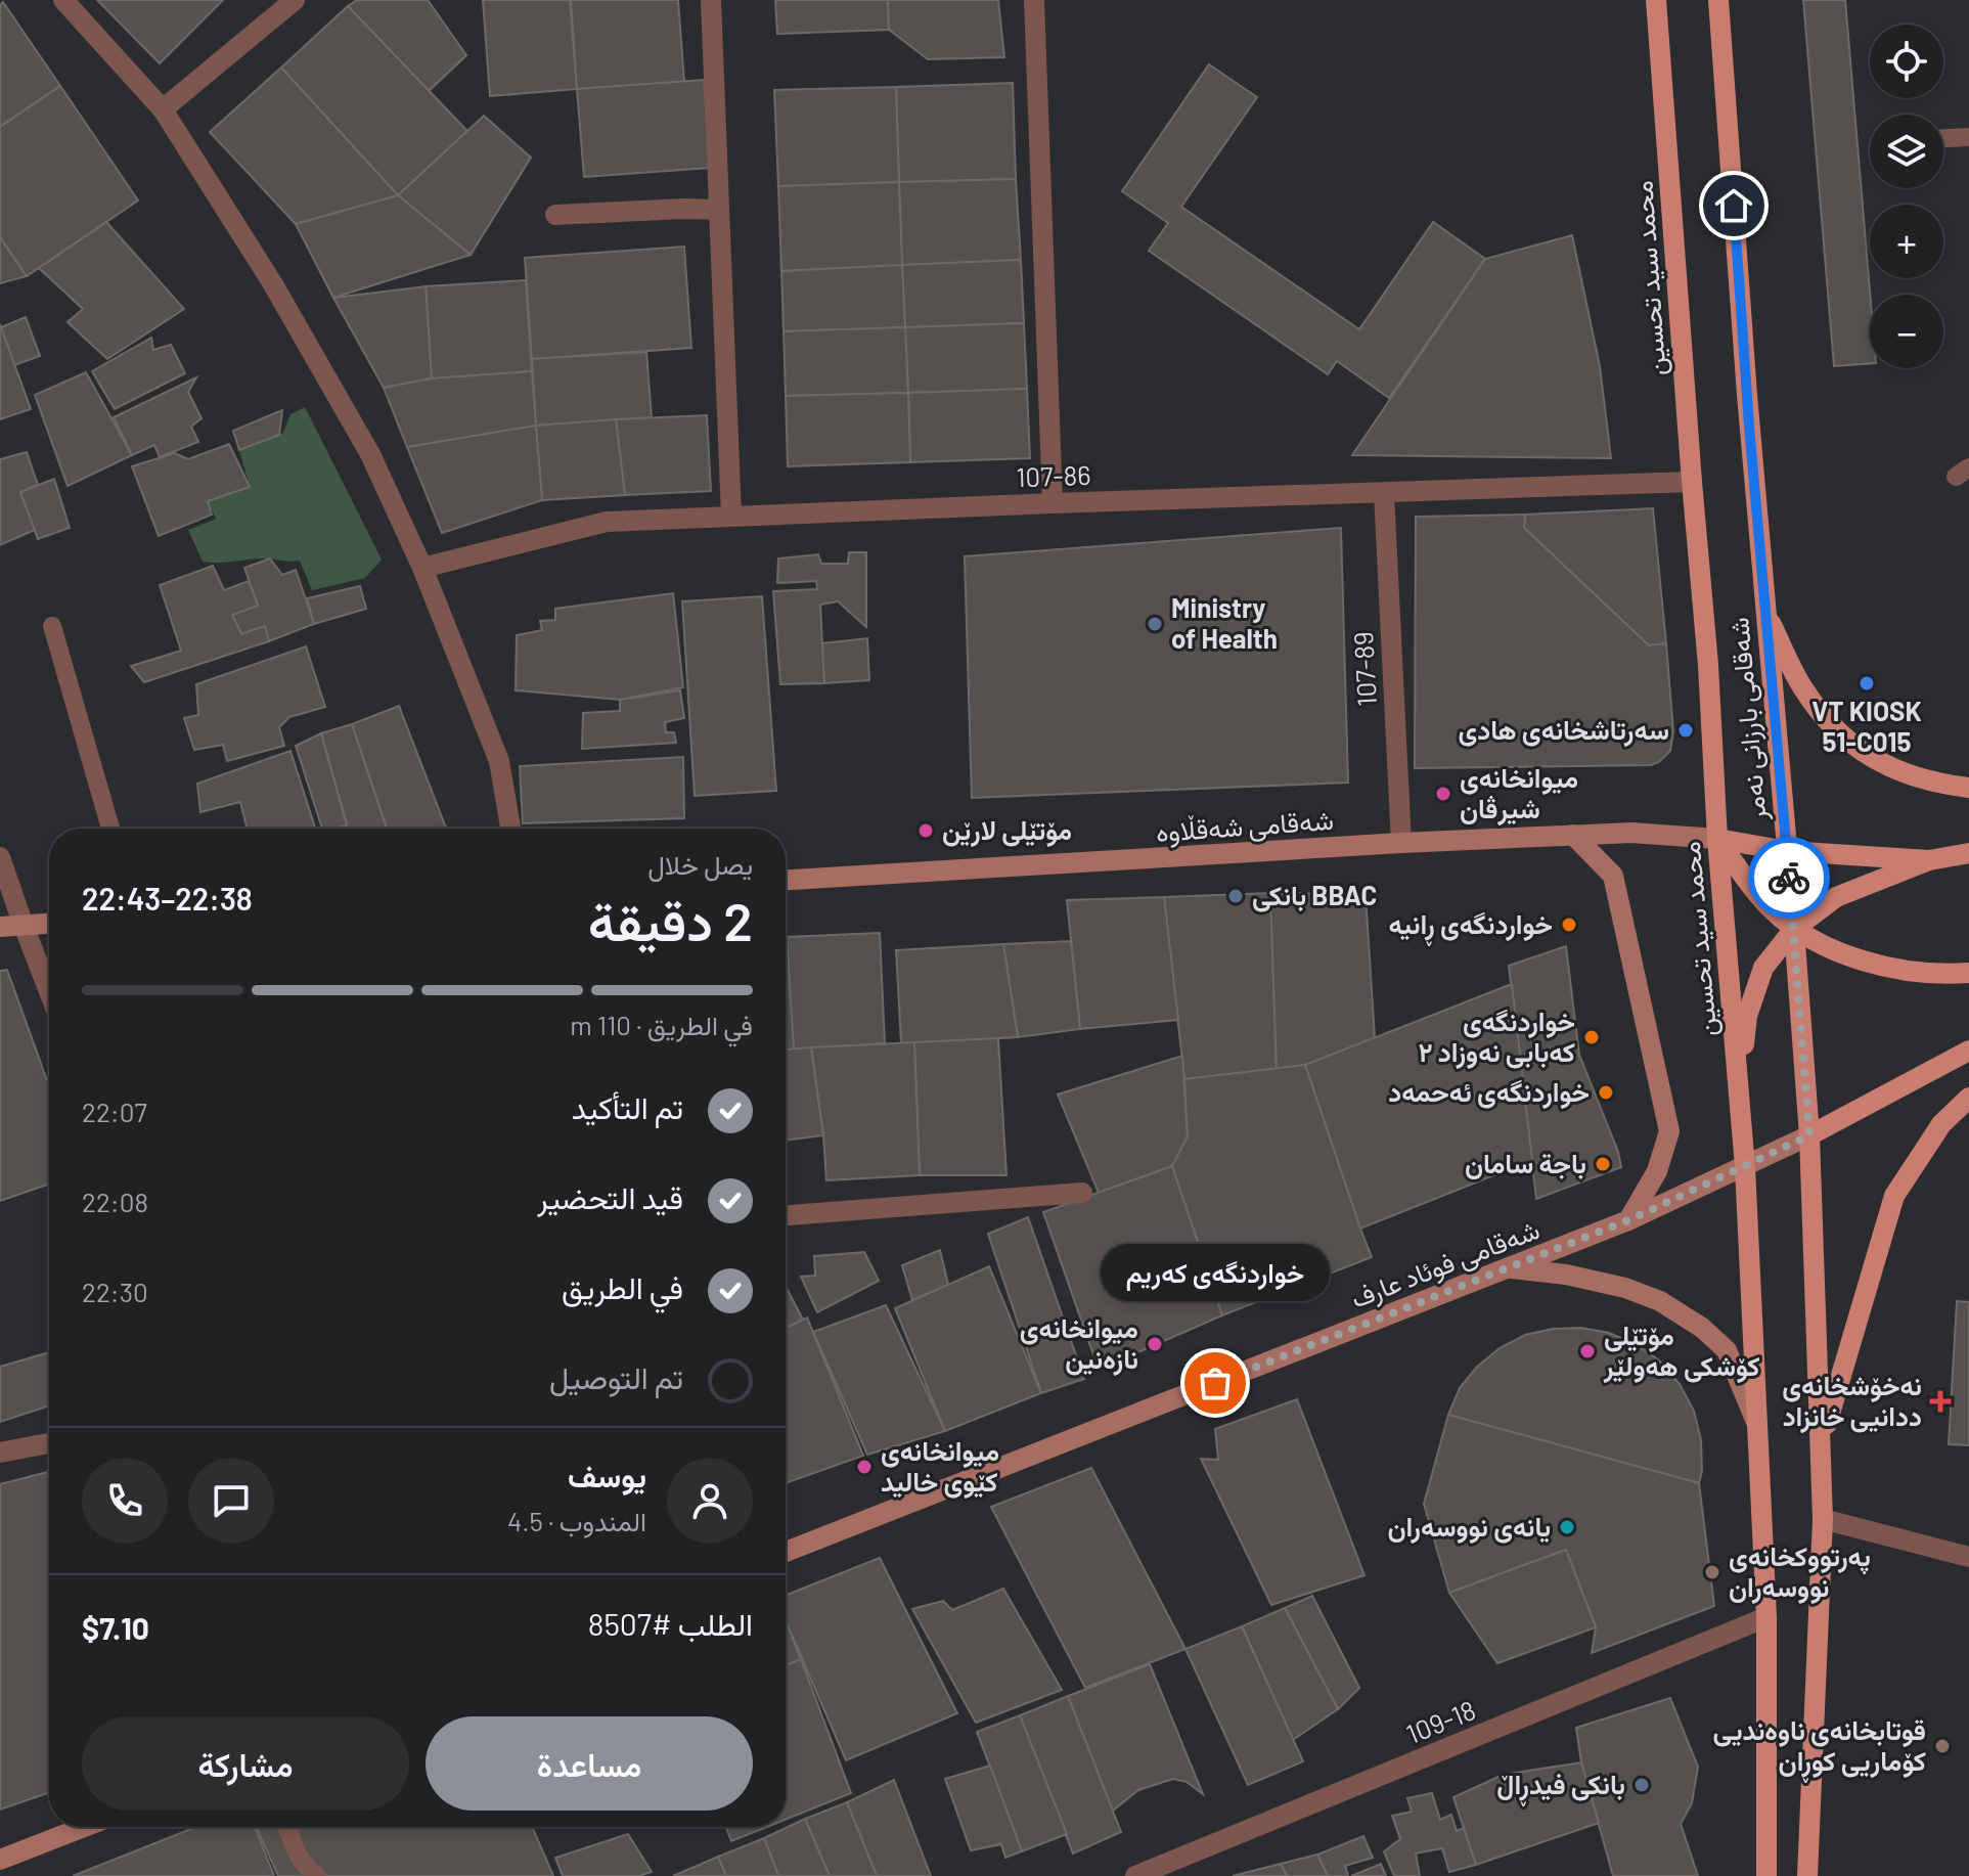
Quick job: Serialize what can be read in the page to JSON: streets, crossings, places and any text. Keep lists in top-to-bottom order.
{
  "streets": {
    "main road": [
      "محمد سید تحسین",
      "شەقامی بارزانی نەمر",
      "شەقامی شەقڵاوە",
      "شەقامی فوئاد عارف"
    ],
    "street": ["107-86", "107-89", "109-18"]
  },
  "crossings": [
    ["محمد سید تحسین", "107-86"],
    ["محمد سید تحسین", "شەقامی شەقڵاوە"],
    ["محمد سید تحسین", "شەقامی فوئاد عارف"],
    ["محمد سید تحسین", "109-18"],
    ["107-86", "107-89"],
    ["107-89", "شەقامی شەقڵاوە"],
    ["شەقامی بارزانی نەمر", "شەقامی فوئاد عارف"]
  ],
  "places": {
    "other": [
      "Ministry of Health",
      "VT KIOSK 51-C015",
      "سەرتاشخانەی ھادی",
      "میوانخانەی شیرڤان",
      "مۆتێلی لارێن",
      "بانکی BBAC",
      "خواردنگەی ڕانیە",
      "خواردنگەی کەبابی نەوزاد ٢",
      "خواردنگەی ئەحمەد",
      "باجة سامان",
      "میوانخانەی نازەنین",
      "مۆتێلی کۆشکی ھەولێر",
      "خواردنگەی کەریم",
      "میوانخانەی کێوی خالید",
      "یانەی نووسەران",
      "پەرتووکخانەی نووسەران",
      "قوتابخانەی ناوەندیی کۆماریی کوڕان",
      "بانکی فیدڕاڵ"
    ],
    "health": ["نەخۆشخانەی ددانیی خانزاد"]
  },
  "page": {
    "map_buttons": ["+", "−"],
    "heading": ["2 دقيقة", "يصل خلال", "22:38–22:43"],
    "panel": [
      "يوسف",
      "المندوب · 4.5",
      "الطلب #8507",
      "$7.10"
    ],
    "bar": "في الطريق · 110 m",
    "list": [
      ["تم التأكيد", "22:07"],
      ["قيد التحضير", "22:08"],
      ["في الطريق", "22:30"],
      "تم التوصيل"
    ],
    "bubble": "خواردنگەی کەریم",
    "buttons": ["مساعدة", "مشاركة"]
  }
}
